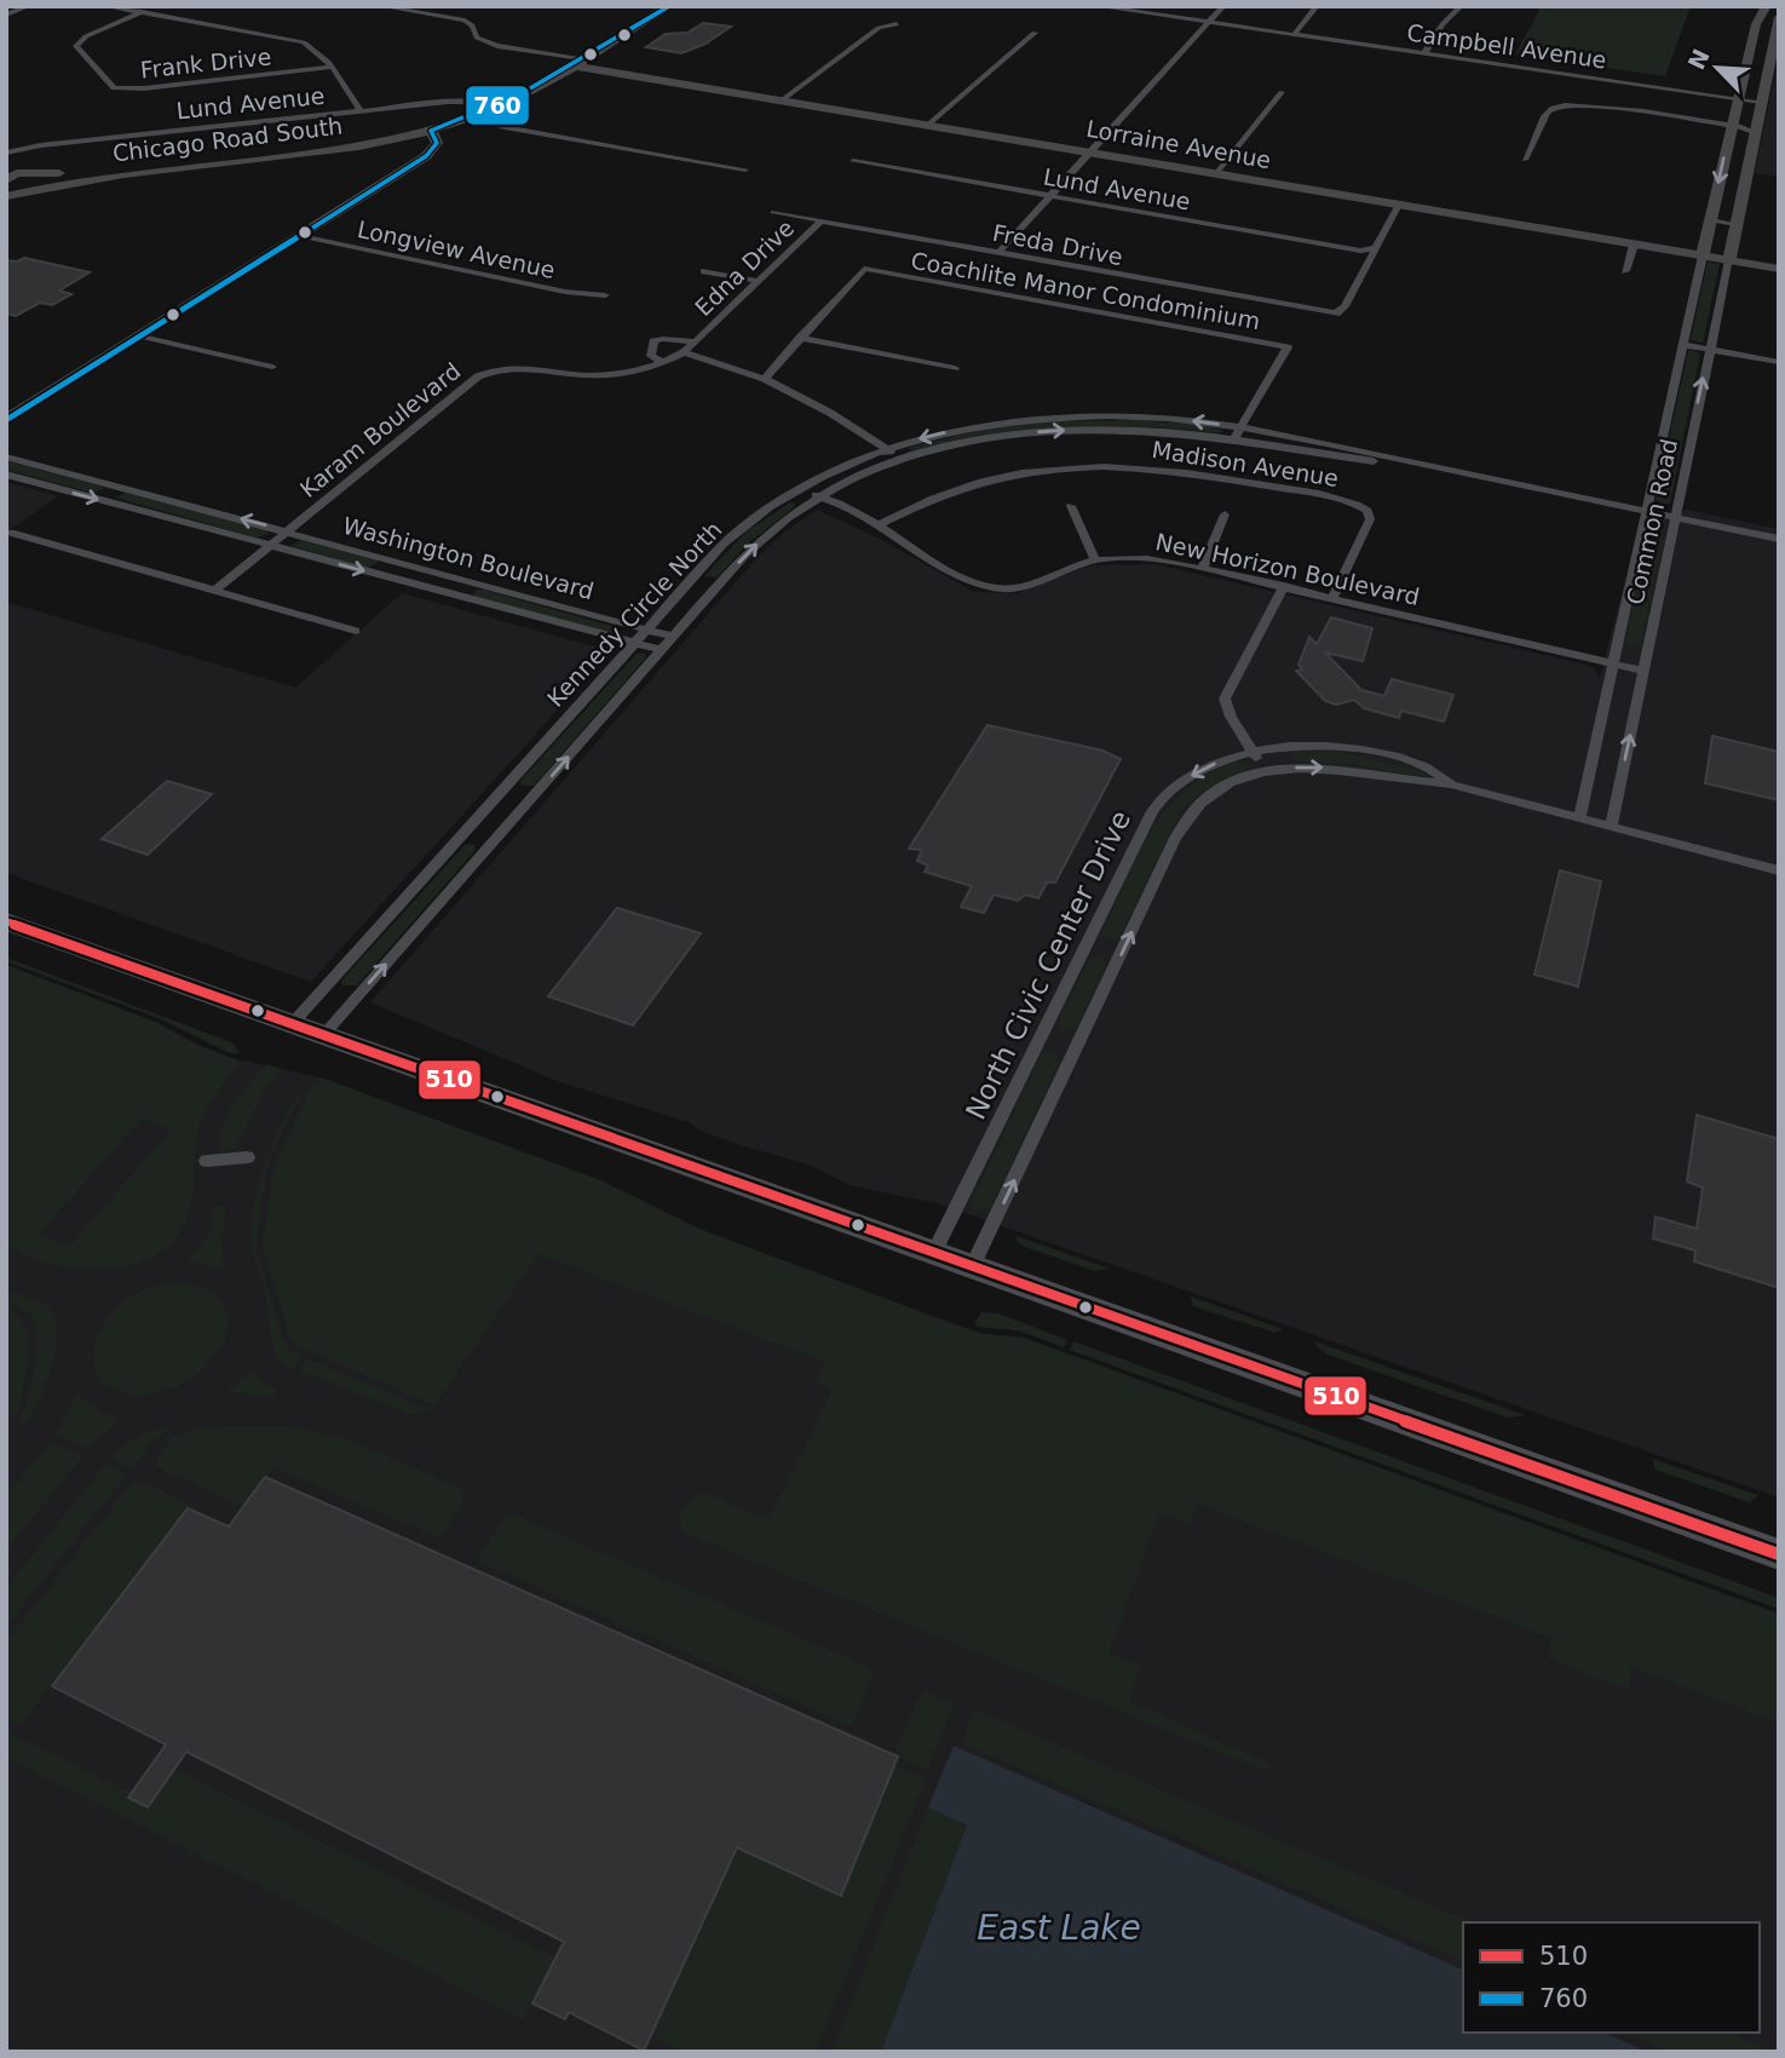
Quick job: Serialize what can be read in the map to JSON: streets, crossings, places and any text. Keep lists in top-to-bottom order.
{
  "streets": {
    "street": [
      "Campbell Avenue",
      "Frank Drive",
      "Lund Avenue",
      "Chicago Road South",
      "Lorraine Avenue",
      "Freda Drive",
      "Longview Avenue",
      "Edna Drive",
      "Coachlite Manor Condominium",
      "Karam Boulevard",
      "Madison Avenue",
      "Common Road",
      "Washington Boulevard",
      "New Horizon Boulevard",
      "Kennedy Circle North",
      "North Civic Center Drive"
    ]
  },
  "crossings": [
    ["Campbell Avenue", "Common Road"],
    ["Lund Avenue", "Chicago Road South"],
    ["Lund Avenue", "Freda Drive"],
    ["Chicago Road South", "Lorraine Avenue"],
    ["Lorraine Avenue", "Common Road"],
    ["Freda Drive", "Edna Drive"],
    ["Edna Drive", "Karam Boulevard"],
    ["Coachlite Manor Condominium", "Kennedy Circle North"],
    ["Karam Boulevard", "Washington Boulevard"],
    ["Madison Avenue", "New Horizon Boulevard"],
    ["Common Road", "New Horizon Boulevard"],
    ["Common Road", "Kennedy Circle North"],
    ["Common Road", "North Civic Center Drive"],
    ["Washington Boulevard", "Kennedy Circle North"],
    ["New Horizon Boulevard", "Kennedy Circle North"]
  ],
  "water": ["East Lake"],
  "lines": ["transit line 760", "transit line 510"],
  "legend": ["510", "760"],
  "north": "top left"
}
